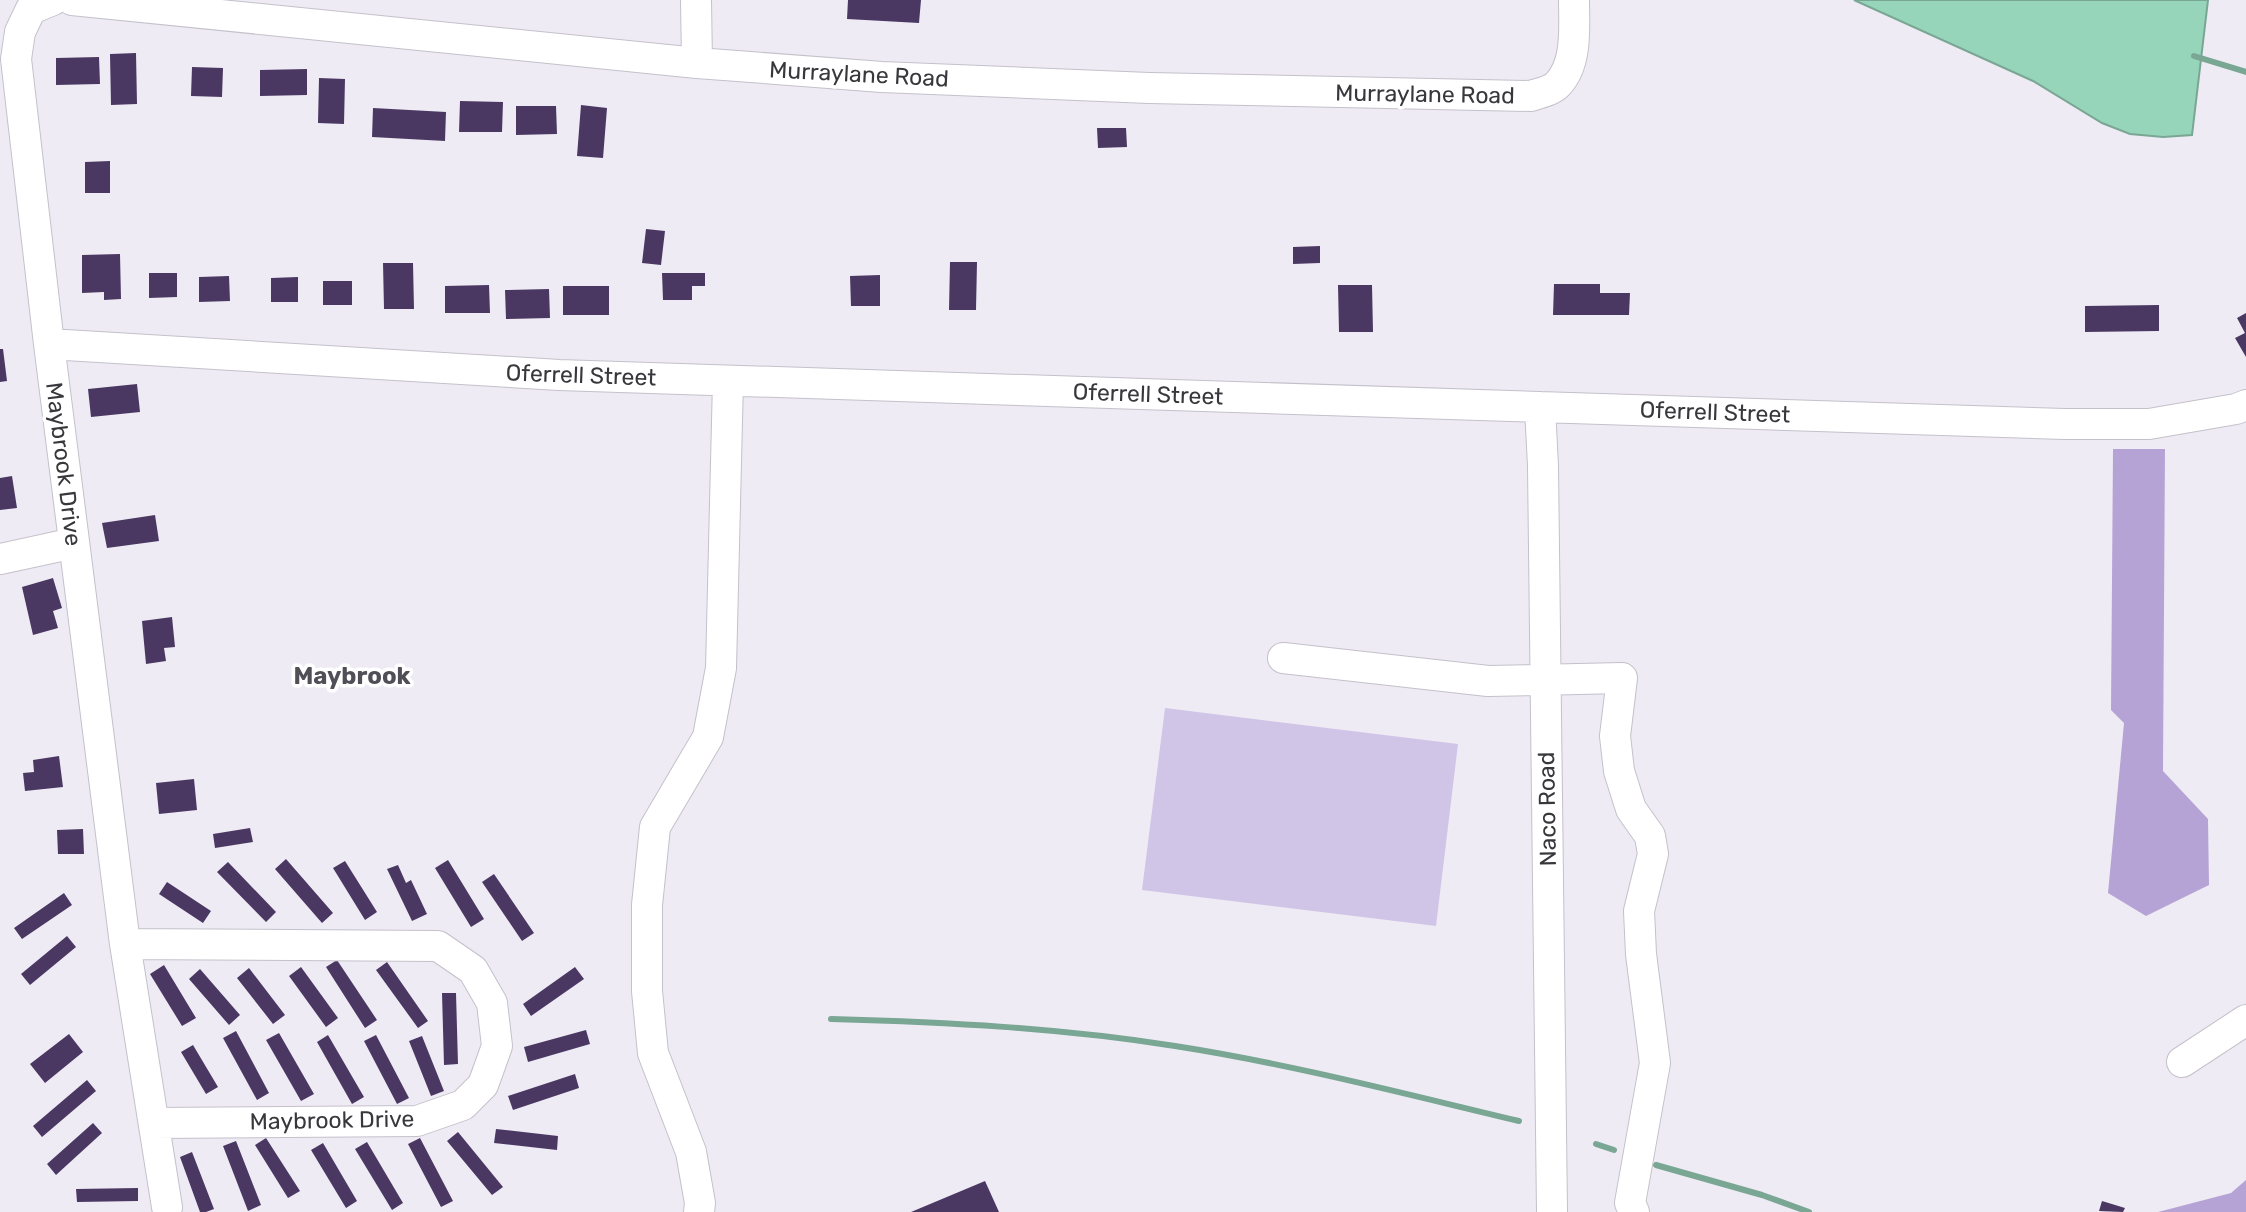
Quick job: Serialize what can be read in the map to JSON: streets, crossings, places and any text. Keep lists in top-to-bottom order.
{
  "streets": {
    "street": [
      "Murraylane Road",
      "Oferrell Street",
      "Maybrook Drive",
      "Naco Road"
    ]
  },
  "crossings": [
    ["Oferrell Street", "Maybrook Drive"],
    ["Oferrell Street", "Naco Road"]
  ],
  "districts": ["Maybrook"]
}
